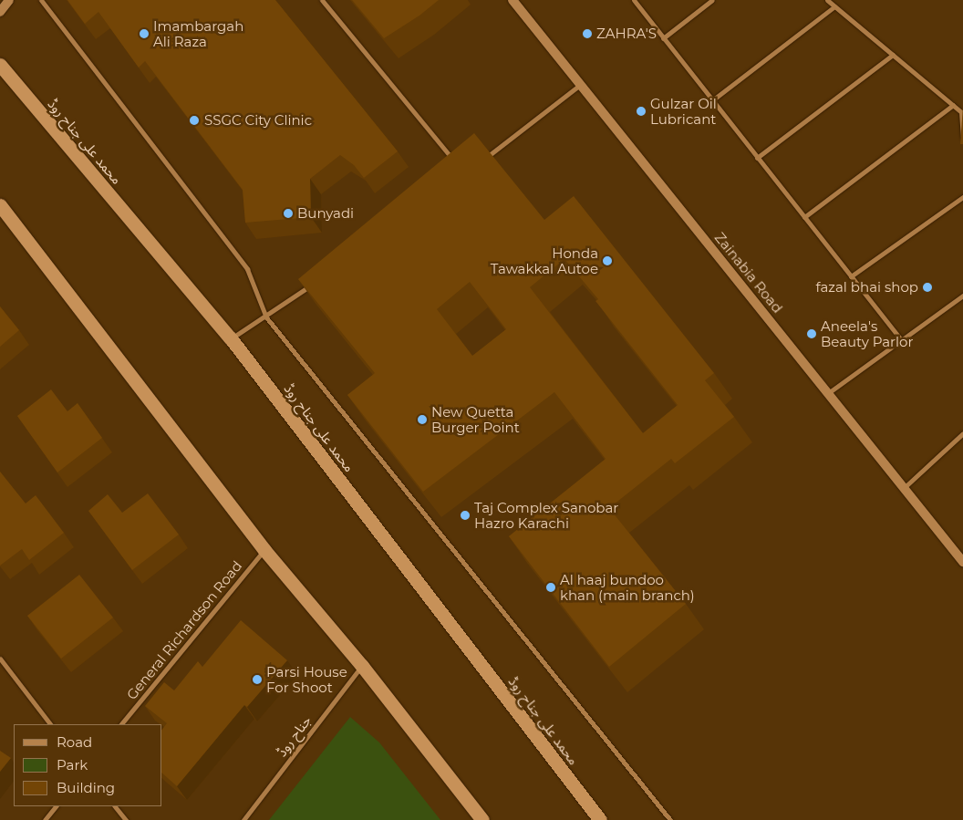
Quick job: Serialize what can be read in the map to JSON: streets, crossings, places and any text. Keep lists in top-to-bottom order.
{
  "streets": {
    "highway": ["محمد علی جناح روڈ"],
    "street": ["Zainabia Road", "General Richardson Road", "جناح روڈ"]
  },
  "places": [
    "Imambargah Ali Raza",
    "ZAHRA'S",
    "Gulzar Oil Lubricant",
    "SSGC City Clinic",
    "Bunyadi",
    "Honda Tawakkal Autoe",
    "fazal bhai shop",
    "Aneela's Beauty Parlor",
    "New Quetta Burger Point",
    "Taj Complex Sanobar Hazro Karachi",
    "Al haaj bundoo khan (main branch)",
    "Parsi House For Shoot"
  ],
  "legend": ["Road", "Park", "Building"]
}
